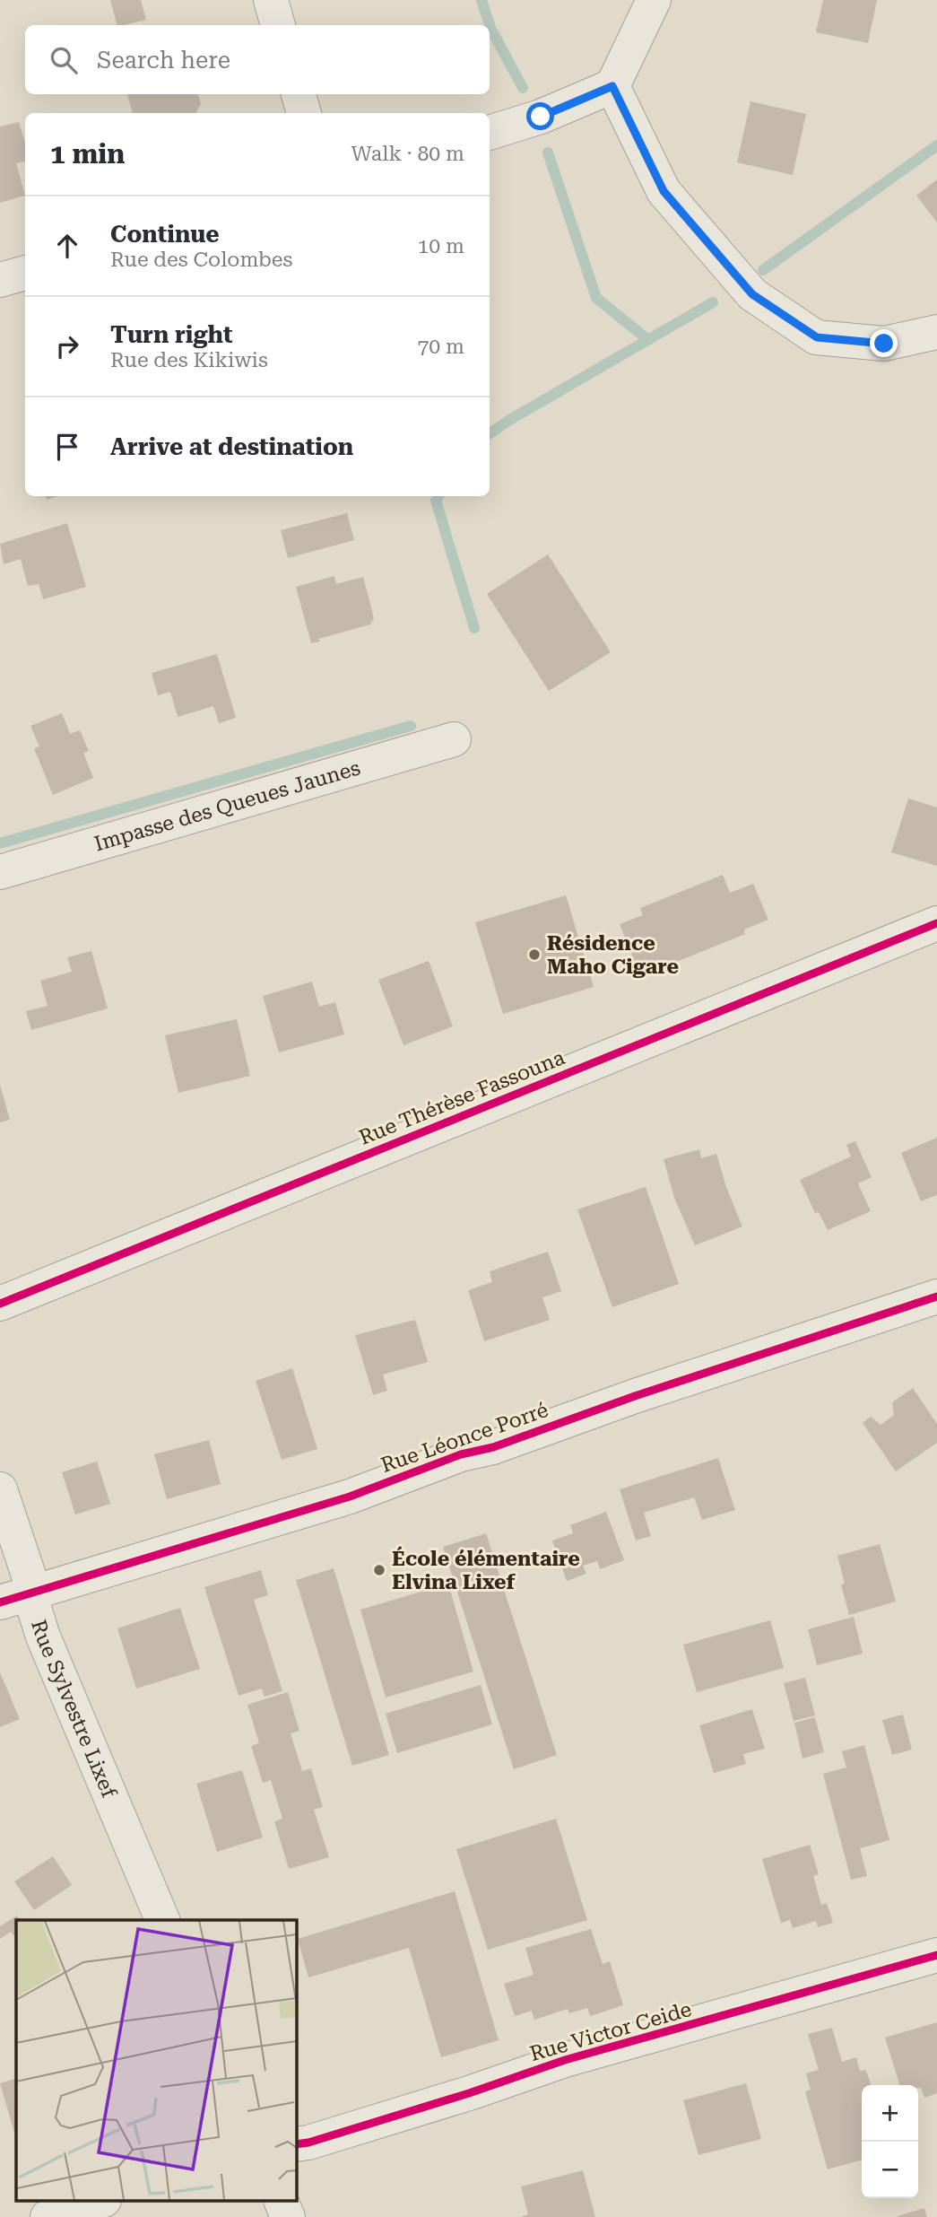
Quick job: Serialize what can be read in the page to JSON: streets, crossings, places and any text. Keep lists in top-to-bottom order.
{
  "streets": {
    "street": [
      "Impasse des Queues Jaunes",
      "Rue Thérèse Fassouna",
      "Rue Léonce Porré",
      "Rue Sylvestre Lixef",
      "Rue Victor Ceide"
    ]
  },
  "crossings": [
    ["Rue Léonce Porré", "Rue Sylvestre Lixef"]
  ],
  "places": ["Résidence Maho Cigare", "École élémentaire Elvina Lixef"],
  "page": {
    "search": "Search here",
    "heading": ["1 min", "Walk · 80 m"],
    "list": [
      ["Continue", "Rue des Colombes", "10 m"],
      ["Turn right", "Rue des Kikiwis", "70 m"],
      "Arrive at destination"
    ],
    "map_buttons": ["+", "−"]
  }
}
